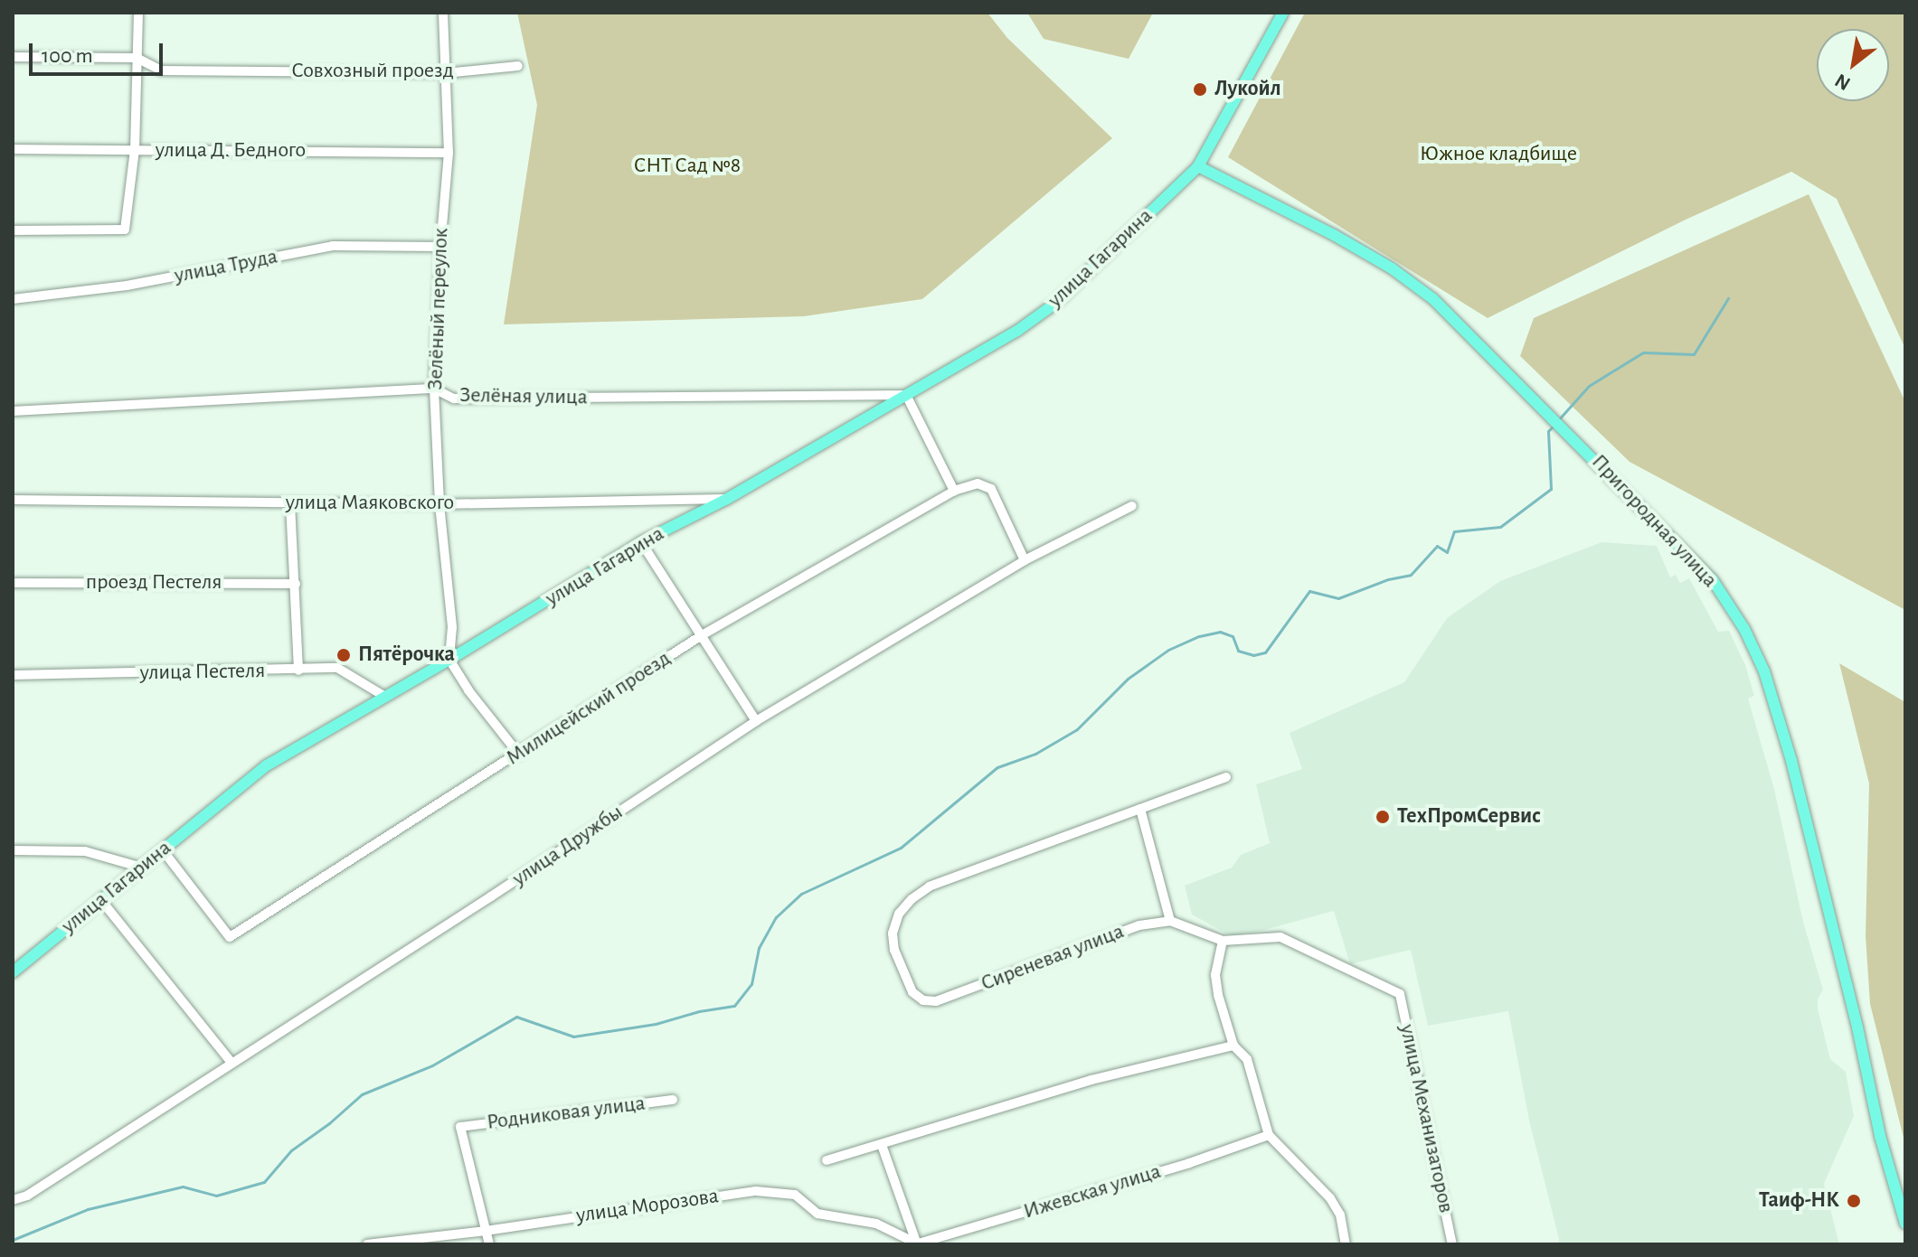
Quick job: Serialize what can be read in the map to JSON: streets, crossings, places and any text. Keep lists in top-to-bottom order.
{
  "streets": {
    "main road": ["улица Гагарина", "Пригородная улица"],
    "street": [
      "Совхозный проезд",
      "улица Д. Бедного",
      "улица Труда",
      "Зелёный переулок",
      "Зелёная улица",
      "улица Маяковского",
      "проезд Пестеля",
      "улица Пестеля",
      "Милицейский проезд",
      "улица Дружбы",
      "Сиреневая улица",
      "Родниковая улица",
      "улица Механизаторов",
      "Ижевская улица",
      "улица Морозова"
    ]
  },
  "crossings": [
    ["Совхозный проезд", "Зелёный переулок"],
    ["улица Д. Бедного", "Зелёный переулок"],
    ["улица Гагарина", "Зелёный переулок"],
    ["улица Гагарина", "Зелёная улица"],
    ["улица Гагарина", "улица Маяковского"],
    ["улица Гагарина", "Пригородная улица"],
    ["улица Гагарина", "улица Пестеля"],
    ["улица Гагарина", "Милицейский проезд"],
    ["улица Труда", "Зелёный переулок"],
    ["Зелёный переулок", "Зелёная улица"],
    ["Зелёный переулок", "улица Маяковского"],
    ["Родниковая улица", "улица Морозова"],
    ["Ижевская улица", "улица Морозова"]
  ],
  "parks": ["Южное кладбище", "СНТ Сад №8"],
  "places": [
    "Лукойл",
    "Пятёрочка",
    "ТехПромСервис",
    "Таиф-НК"
  ],
  "scale_bar": "100 m",
  "north": "bottom left"
}
